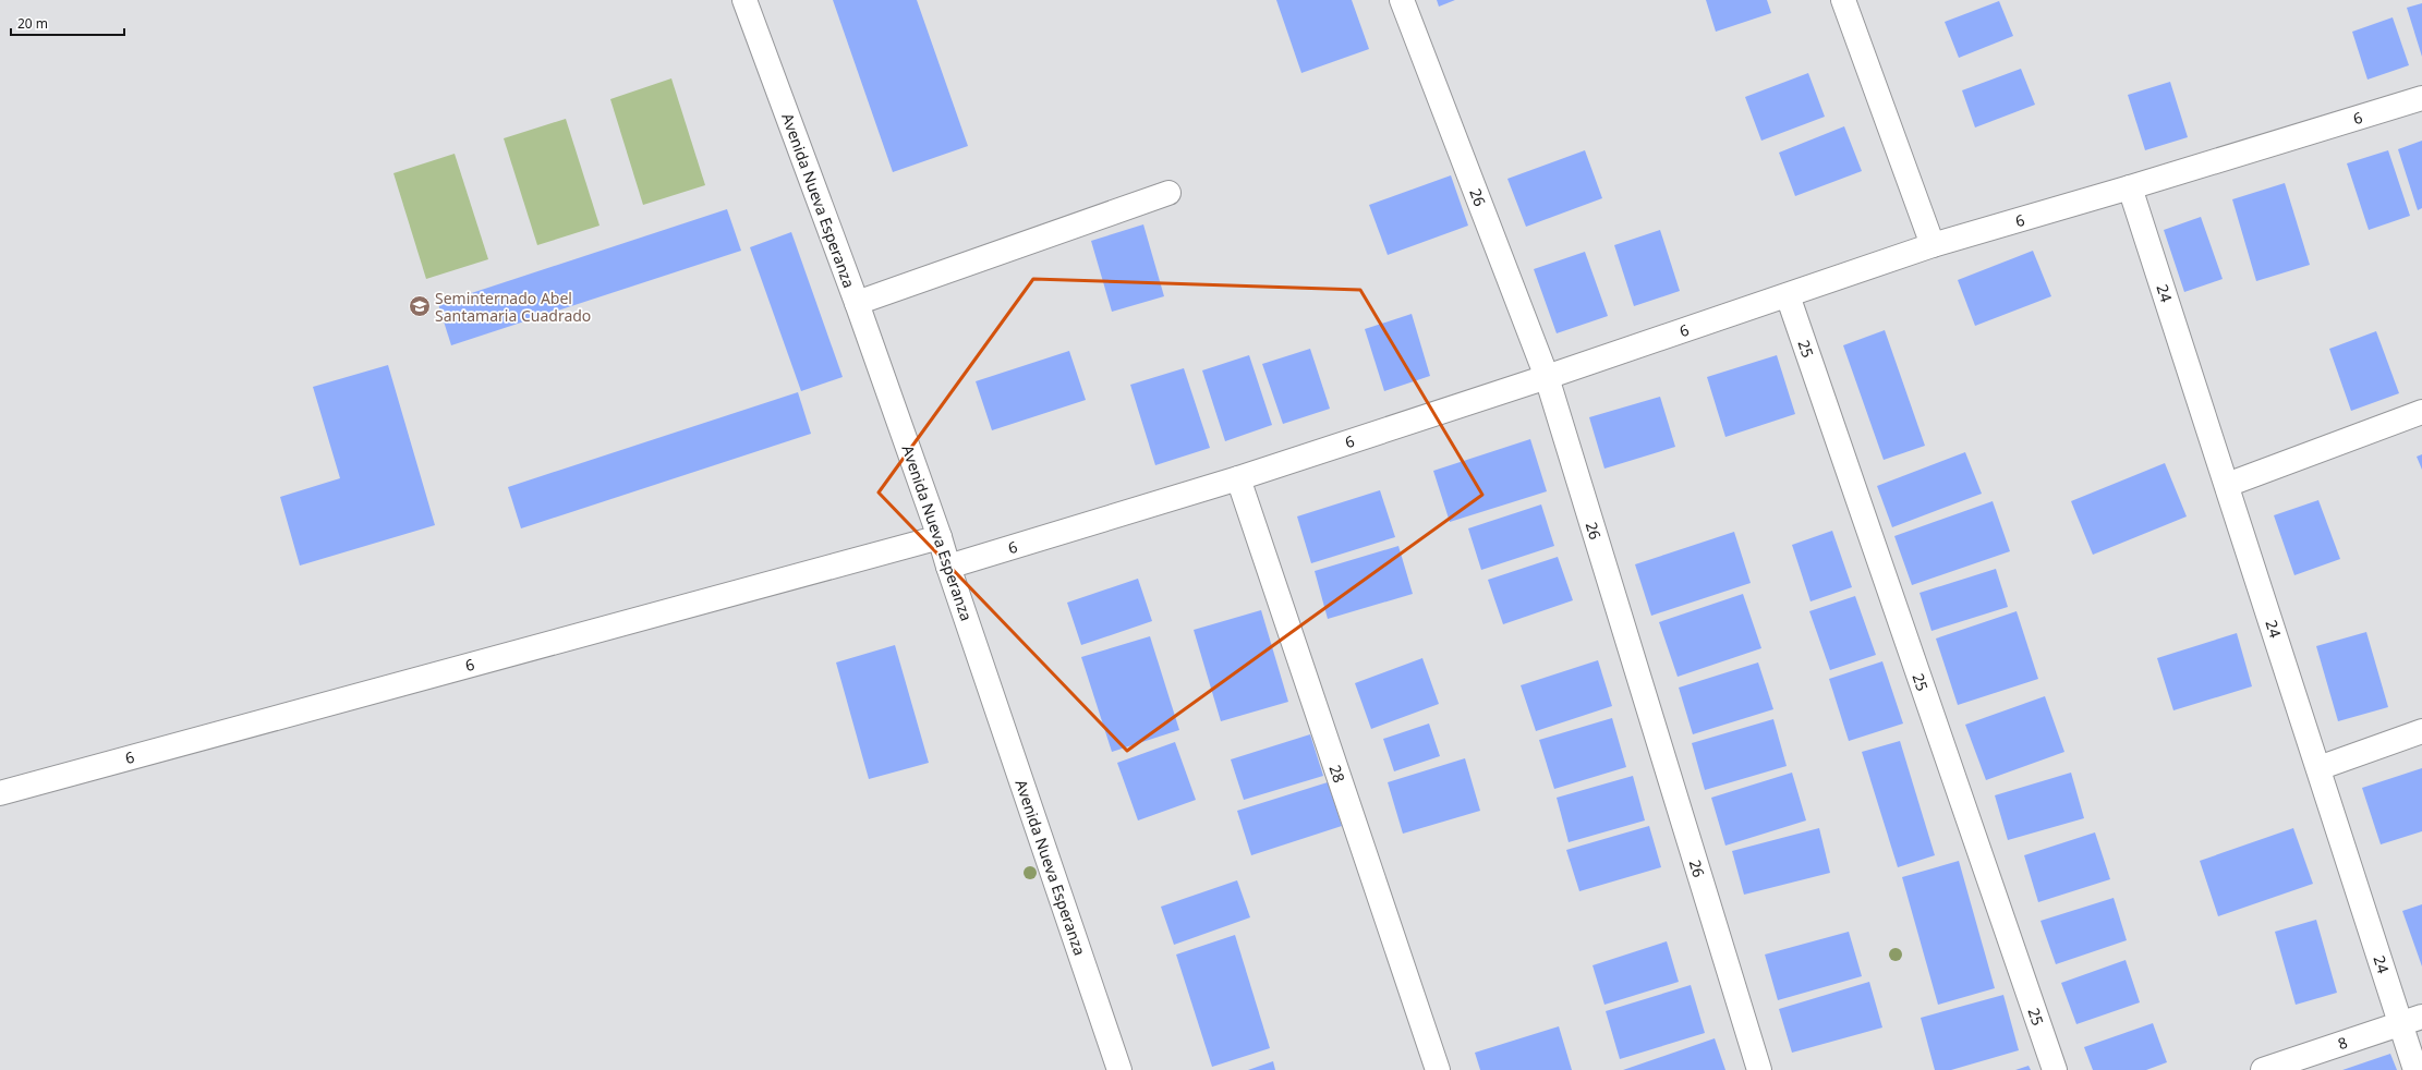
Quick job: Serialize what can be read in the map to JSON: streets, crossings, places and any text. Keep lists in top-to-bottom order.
{
  "streets": {
    "street": [
      "6",
      "26",
      "Avenida Nueva Esperanza",
      "24",
      "25",
      "28",
      "8"
    ]
  },
  "crossings": [
    ["6", "26"],
    ["6", "Avenida Nueva Esperanza"],
    ["6", "24"],
    ["6", "25"],
    ["6", "28"],
    ["24", "8"]
  ],
  "places": {
    "school or university": ["Seminternado Abel Santamaria Cuadrado"]
  },
  "scale_bar": "20 m"
}
